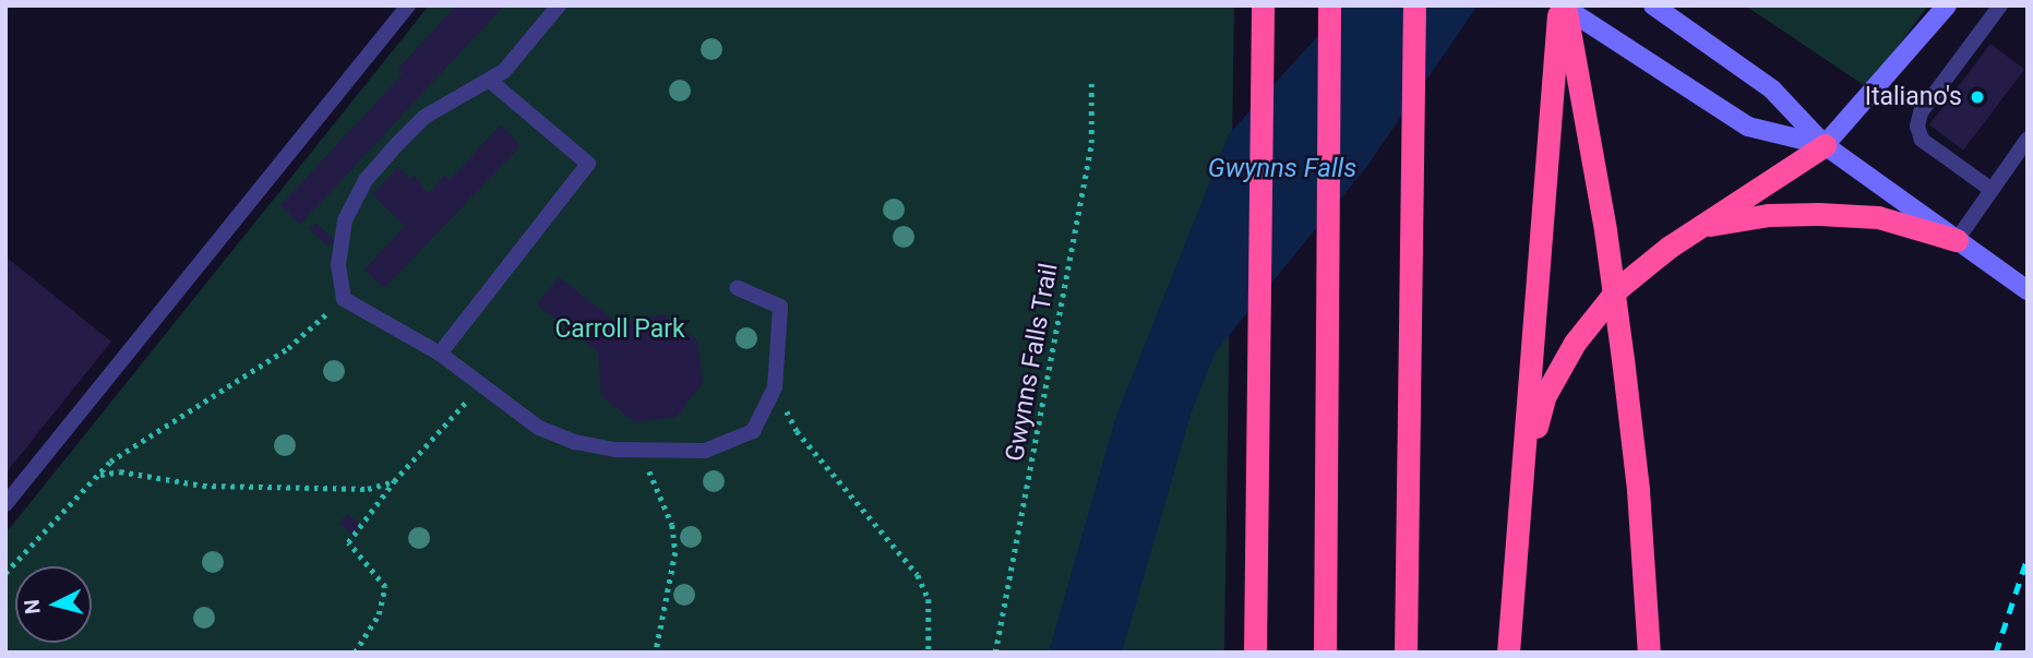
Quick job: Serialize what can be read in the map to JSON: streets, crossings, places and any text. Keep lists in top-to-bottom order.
{
  "streets": {
    "path": ["Gwynns Falls Trail"]
  },
  "water": ["Gwynns Falls"],
  "parks": ["Carroll Park"],
  "places": ["Italiano's"],
  "north": "left"
}
